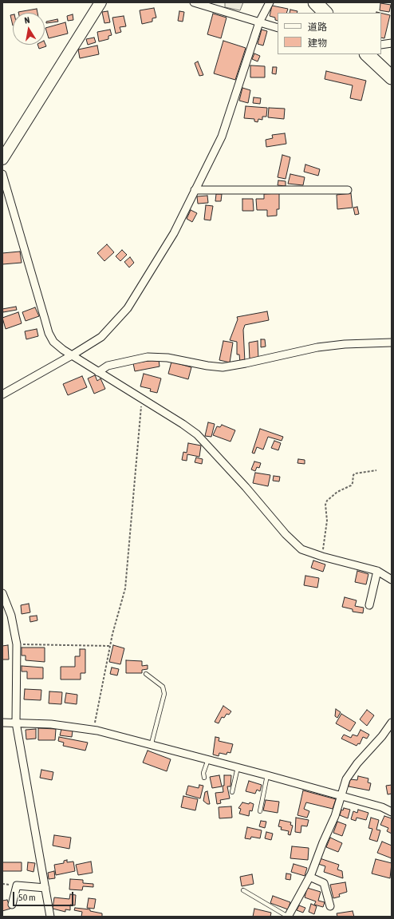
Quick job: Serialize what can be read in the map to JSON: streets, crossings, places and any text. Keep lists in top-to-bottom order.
{
  "legend": ["道路", "建物"],
  "scale_bar": "50 m",
  "north": "top"
}
